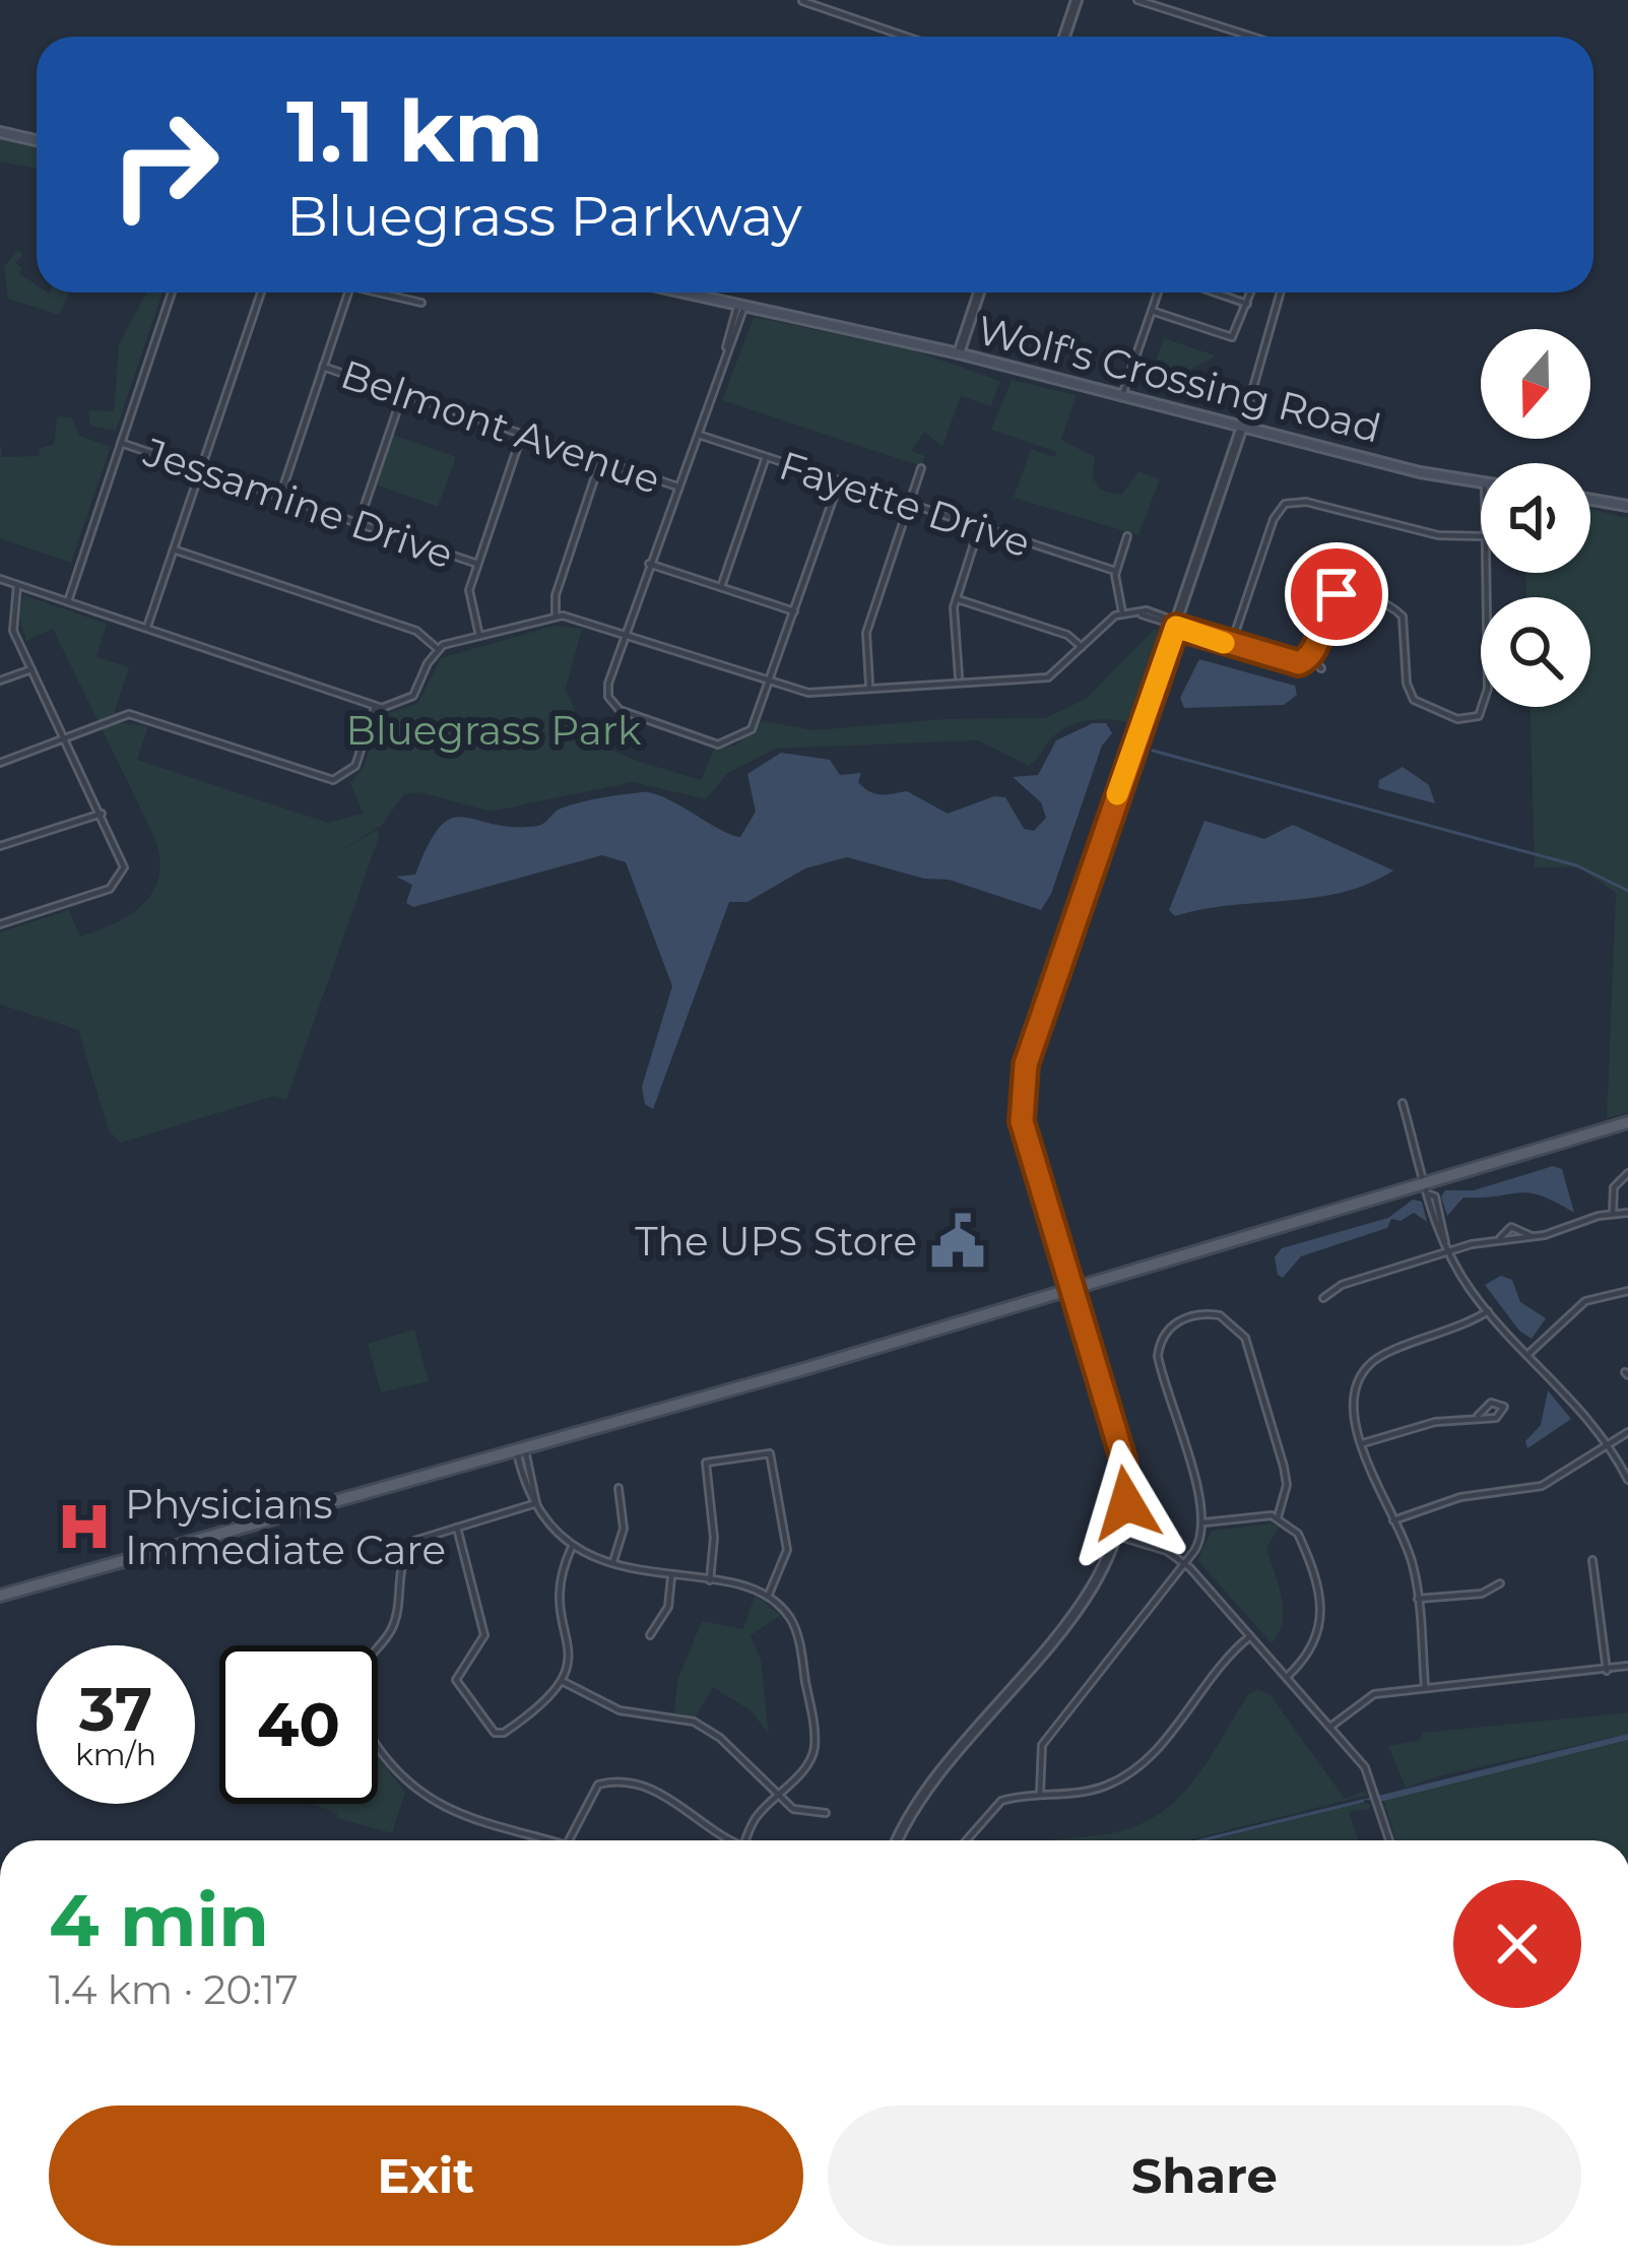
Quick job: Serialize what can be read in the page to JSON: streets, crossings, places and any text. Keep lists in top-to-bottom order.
{
  "streets": {
    "main road": ["Wolf's Crossing Road"],
    "street": ["Belmont Avenue", "Jessamine Drive", "Fayette Drive"]
  },
  "parks": ["Bluegrass Park"],
  "places": {
    "public building": ["The UPS Store"],
    "hospital": ["Physicians Immediate Care"]
  },
  "north": "bottom",
  "page": {
    "turn": ["1.1 km", "Bluegrass Parkway"],
    "speed": "37 km/h",
    "limit": "40",
    "heading": ["4 min", "1.4 km · 20:17"],
    "buttons": ["Exit", "Share"]
  }
}
